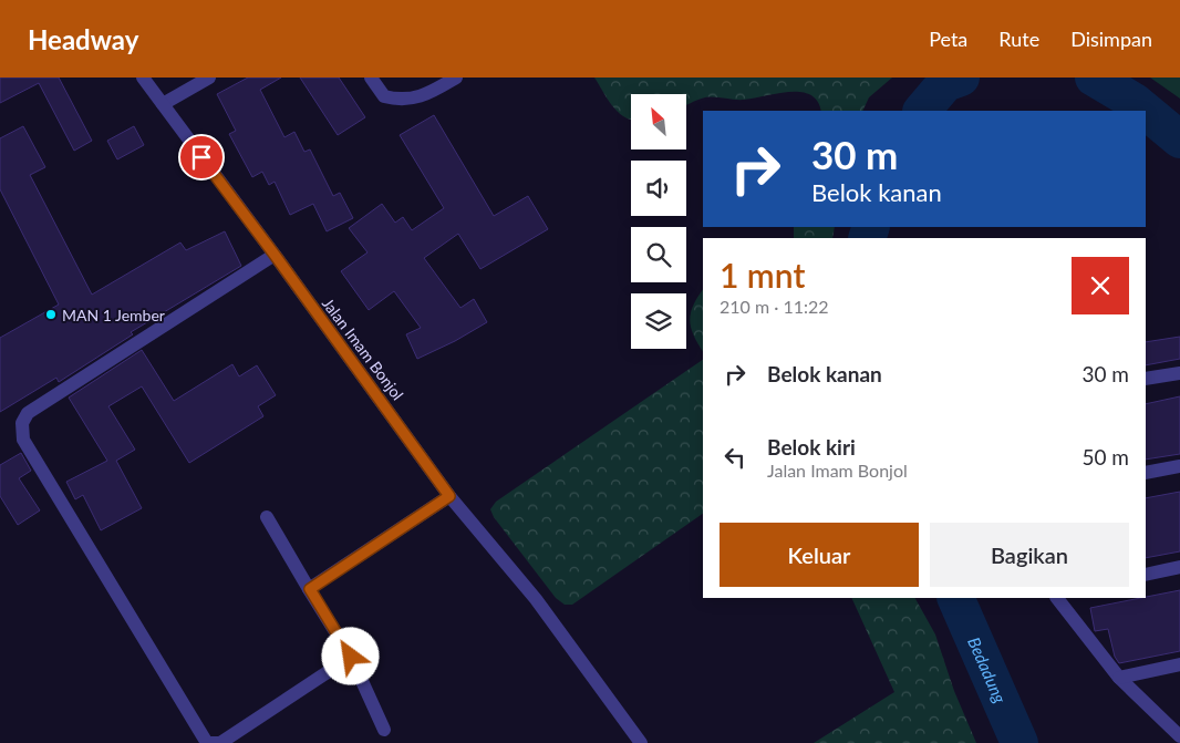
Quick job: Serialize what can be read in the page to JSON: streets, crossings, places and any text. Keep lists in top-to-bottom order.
{
  "streets": {
    "street": ["Jalan Imam Bonjol"]
  },
  "water": ["Bedadung"],
  "places": ["MAN 1 Jember"],
  "north": "top left",
  "page": {
    "header": "Headway",
    "nav": ["Peta", "Rute", "Disimpan"],
    "turn": ["30 m", "Belok kanan"],
    "heading": ["1 mnt", "210 m · 11:22"],
    "list": [
      {
        "name": "Belok kanan",
        "value": "30 m"
      },
      {
        "name": "Belok kiri",
        "note": "Jalan Imam Bonjol",
        "value": "50 m"
      }
    ],
    "buttons": ["Keluar", "Bagikan"]
  }
}
